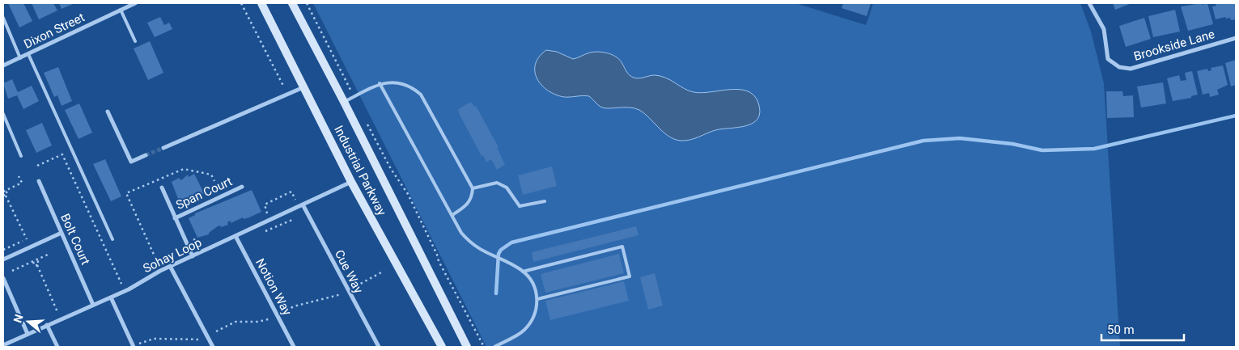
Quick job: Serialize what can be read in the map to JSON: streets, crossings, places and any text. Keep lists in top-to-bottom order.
{
  "streets": {
    "main road": ["Industrial Parkway"],
    "street": [
      "Dixon Street",
      "Brookside Lane",
      "Span Court",
      "Bolt Court",
      "Sohay Loop",
      "Cue Way",
      "Notion Way"
    ]
  },
  "crossings": [
    ["Industrial Parkway", "Sohay Loop"],
    ["Span Court", "Sohay Loop"],
    ["Bolt Court", "Sohay Loop"],
    ["Sohay Loop", "Cue Way"],
    ["Sohay Loop", "Notion Way"]
  ],
  "scale_bar": "50 m",
  "north": "left"
}
